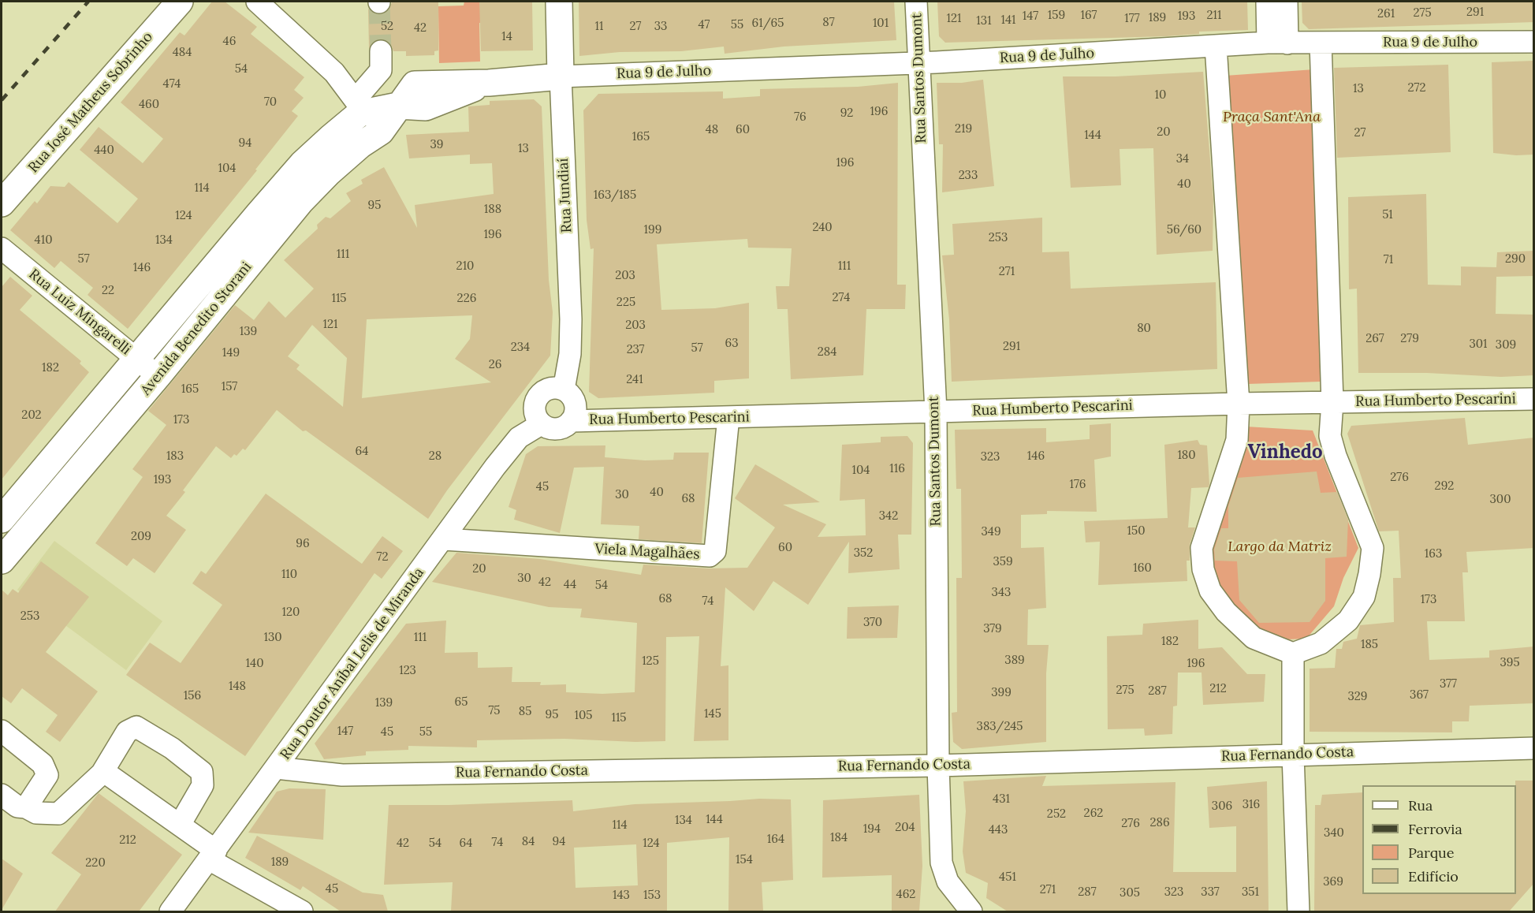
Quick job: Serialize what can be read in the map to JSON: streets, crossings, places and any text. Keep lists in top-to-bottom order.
{
  "streets": {
    "main road": ["Rua José Matheus Sobrinho", "Rua Jundiaí", "Avenida Benedito Storani"],
    "street": [
      "Rua 9 de Julho",
      "Rua Santos Dumont",
      "Rua Luiz Mingarelli",
      "Rua Humberto Pescarini",
      "Viela Magalhães",
      "Rua Doutor Aníbal Lelis de Miranda",
      "Rua Fernando Costa"
    ]
  },
  "crossings": [
    ["Rua 9 de Julho", "Rua Santos Dumont"],
    ["Rua 9 de Julho", "Rua Jundiaí"],
    ["Rua 9 de Julho", "Avenida Benedito Storani"],
    ["Rua Santos Dumont", "Rua Humberto Pescarini"],
    ["Rua Santos Dumont", "Rua Fernando Costa"],
    ["Rua Jundiaí", "Avenida Benedito Storani"],
    ["Rua Jundiaí", "Rua Humberto Pescarini"],
    ["Rua Jundiaí", "Rua Doutor Aníbal Lelis de Miranda"],
    ["Rua Luiz Mingarelli", "Avenida Benedito Storani"],
    ["Rua Humberto Pescarini", "Viela Magalhães"],
    ["Rua Humberto Pescarini", "Rua Doutor Aníbal Lelis de Miranda"],
    ["Viela Magalhães", "Rua Doutor Aníbal Lelis de Miranda"],
    ["Rua Doutor Aníbal Lelis de Miranda", "Rua Fernando Costa"]
  ],
  "districts": ["Vinhedo"],
  "parks": ["Praça Sant'Ana", "Largo da Matriz"],
  "house_numbers": [
    "291",
    "275",
    "261",
    "159",
    "167",
    "211",
    "147",
    "193",
    "189",
    "121",
    "177",
    "141",
    "131",
    "87",
    "61/65",
    "101",
    "47",
    "55",
    "52",
    "11",
    "27",
    "33",
    "42",
    "14",
    "46",
    "484",
    "54",
    "474",
    "272",
    "13",
    "10",
    "70",
    "460",
    "196",
    "92",
    "76",
    "219",
    "48",
    "60",
    "20",
    "27",
    "144",
    "165",
    "94",
    "39",
    "13",
    "440",
    "34",
    "196",
    "104",
    "233",
    "40",
    "114",
    "163/185",
    "95",
    "188",
    "51",
    "124",
    "240",
    "199",
    "56/60",
    "196",
    "253",
    "410",
    "134",
    "111",
    "57",
    "290",
    "71",
    "210",
    "111",
    "146",
    "271",
    "203",
    "22",
    "274",
    "115",
    "226",
    "225",
    "121",
    "203",
    "80",
    "139",
    "267",
    "279",
    "63",
    "301",
    "309",
    "291",
    "234",
    "57",
    "237",
    "284",
    "149",
    "26",
    "182",
    "241",
    "157",
    "165",
    "202",
    "173",
    "64",
    "180",
    "183",
    "28",
    "146",
    "323",
    "116",
    "104",
    "276",
    "193",
    "176",
    "292",
    "45",
    "40",
    "30",
    "68",
    "300",
    "342",
    "150",
    "349",
    "209",
    "96",
    "60",
    "352",
    "163",
    "72",
    "359",
    "160",
    "20",
    "110",
    "30",
    "42",
    "44",
    "54",
    "343",
    "68",
    "173",
    "74",
    "120",
    "253",
    "370",
    "379",
    "130",
    "111",
    "182",
    "185",
    "389",
    "125",
    "395",
    "140",
    "196",
    "123",
    "377",
    "148",
    "212",
    "275",
    "287",
    "399",
    "367",
    "156",
    "329",
    "65",
    "139",
    "75",
    "85",
    "145",
    "95",
    "105",
    "115",
    "383/245",
    "147",
    "45",
    "55",
    "431",
    "316",
    "306",
    "262",
    "252",
    "144",
    "134",
    "286",
    "276",
    "114",
    "204",
    "194",
    "443",
    "340",
    "184",
    "164",
    "212",
    "84",
    "94",
    "74",
    "42",
    "54",
    "64",
    "124",
    "154",
    "189",
    "220",
    "451",
    "369",
    "45",
    "271",
    "287",
    "323",
    "337",
    "351",
    "305",
    "462",
    "143",
    "153"
  ],
  "legend": [
    "Rua",
    "Ferrovia",
    "Parque",
    "Edifício"
  ]
}
